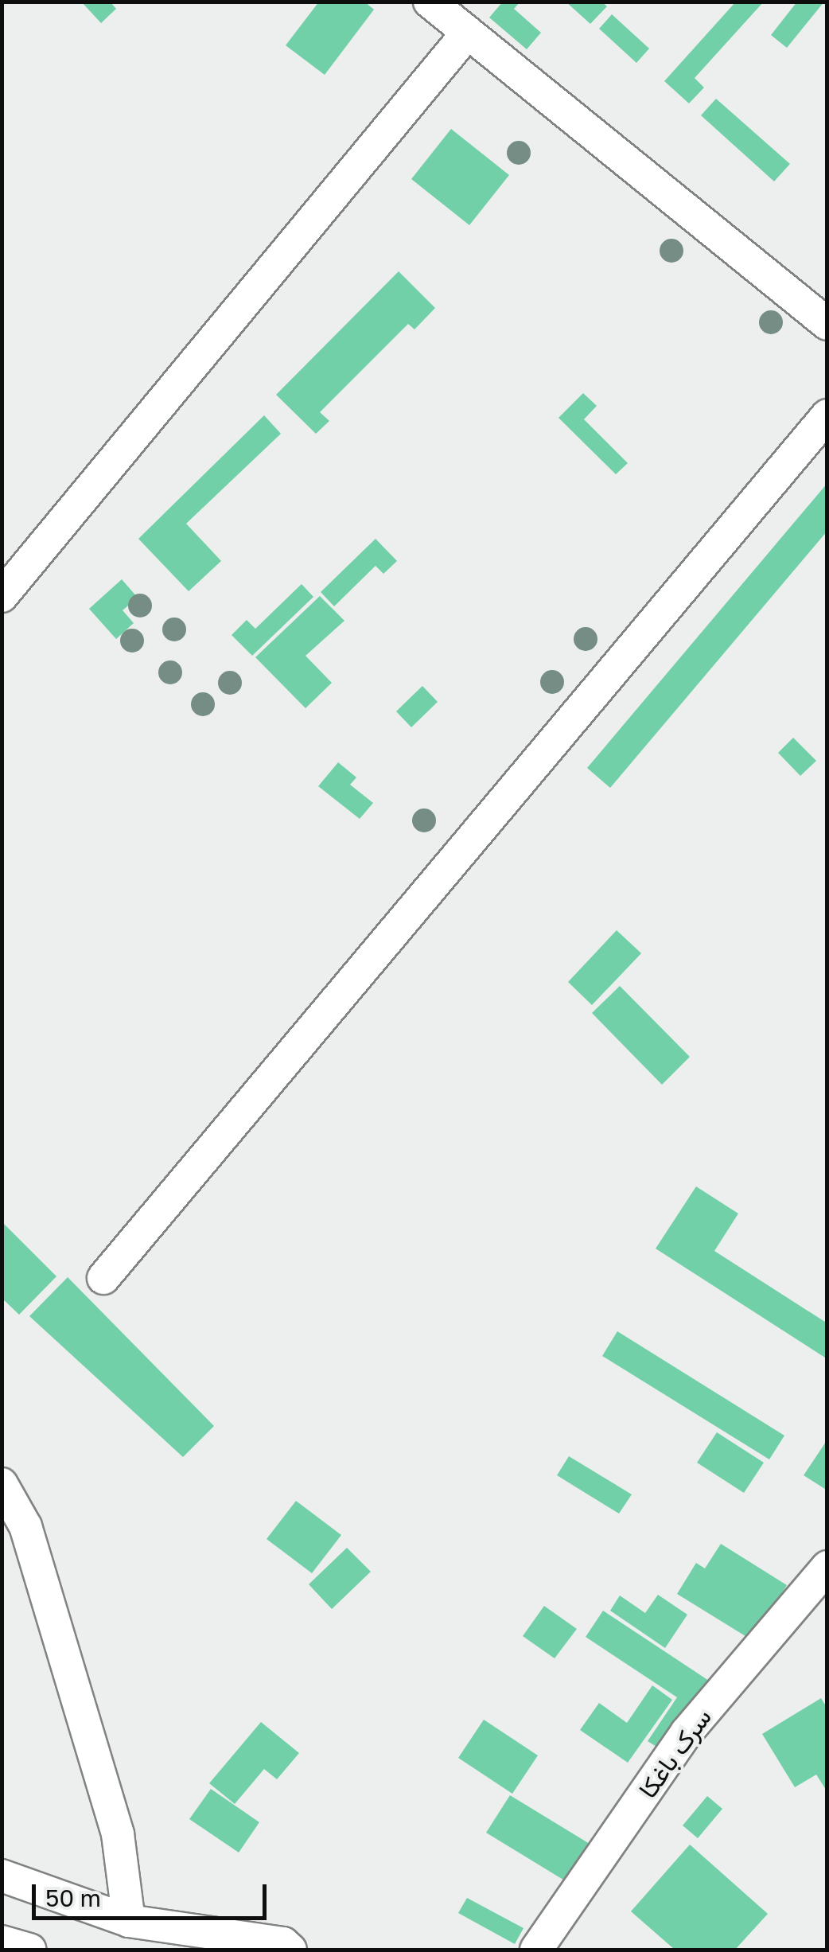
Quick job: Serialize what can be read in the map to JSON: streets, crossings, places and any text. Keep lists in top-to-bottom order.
{
  "streets": {
    "street": ["سرک باغکا"]
  },
  "scale_bar": "50 m"
}
